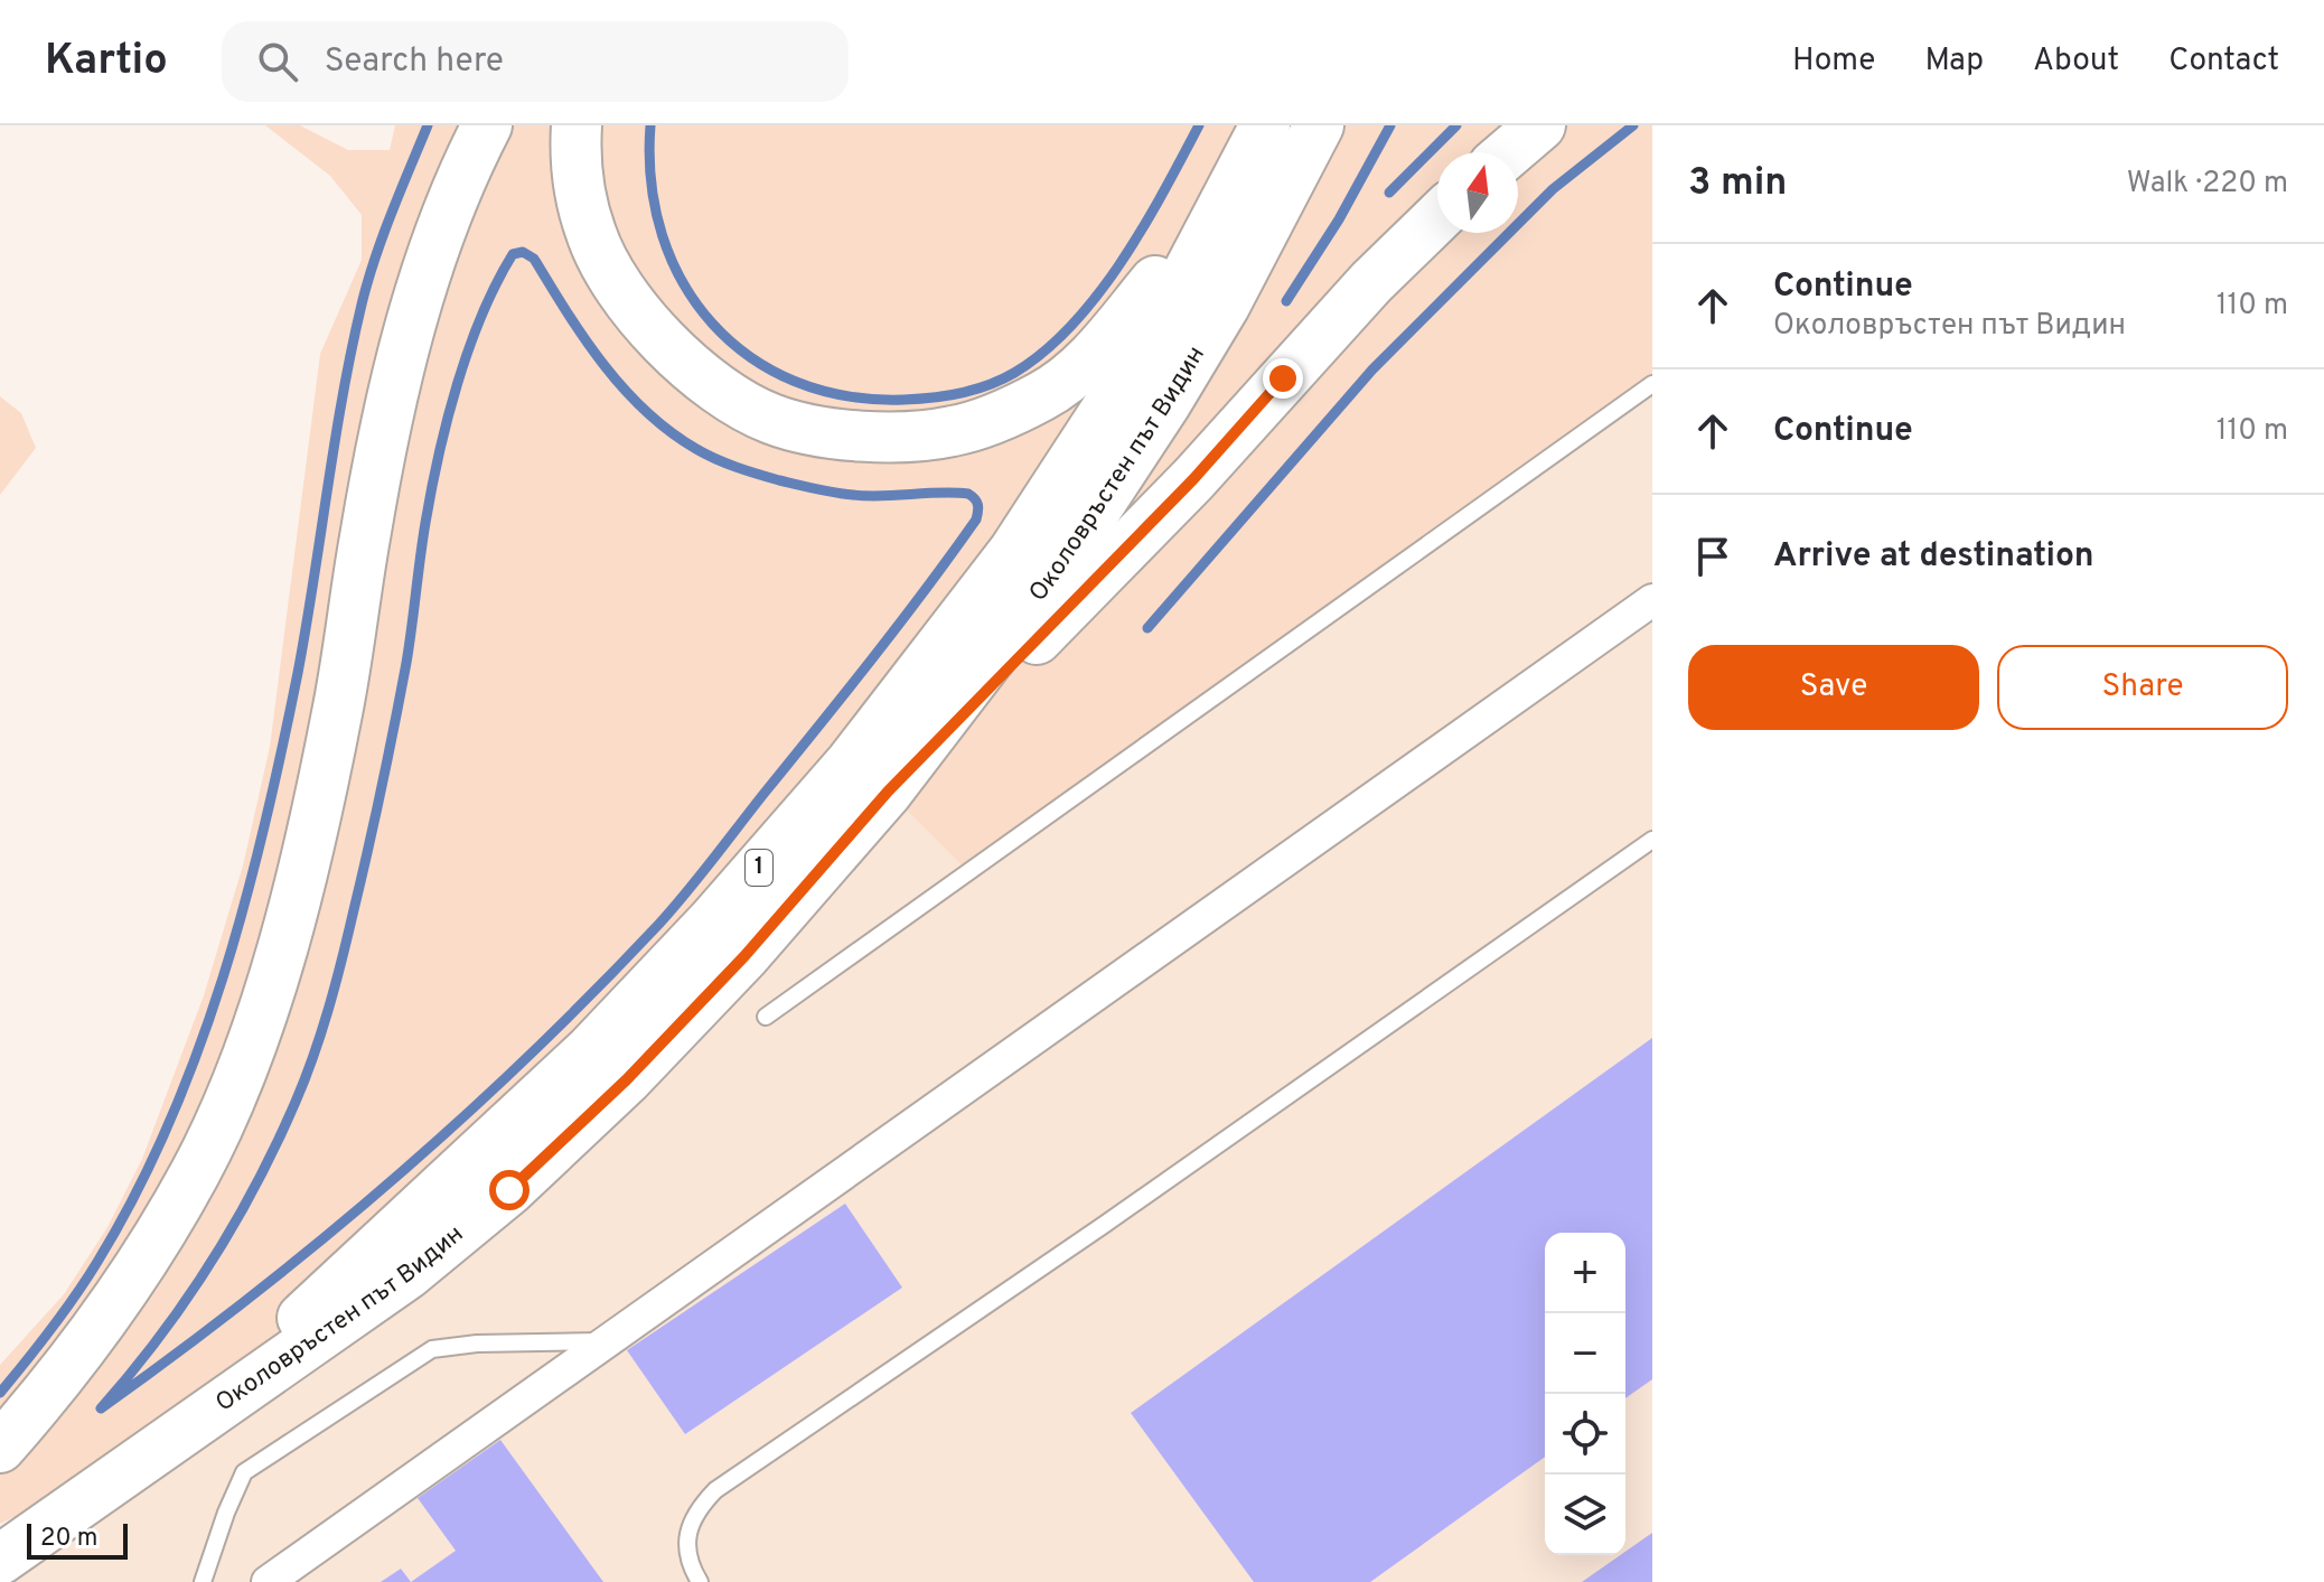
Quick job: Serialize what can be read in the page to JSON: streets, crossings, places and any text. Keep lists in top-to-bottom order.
{
  "streets": {
    "main road": ["Околовръстен път Видин", "1"]
  },
  "scale_bar": "20 m",
  "north": "top",
  "page": {
    "header": "Kartio",
    "search": "Search here",
    "nav": [
      "Home",
      "Map",
      "About",
      "Contact"
    ],
    "heading": ["3 min", "Walk · 220 m"],
    "list": [
      ["Continue", "Околовръстен път Видин", "110 m"],
      ["Continue", "110 m"],
      "Arrive at destination"
    ],
    "buttons": ["Save", "Share"],
    "map_buttons": ["+", "−"],
    "scale": "20 m"
  }
}
